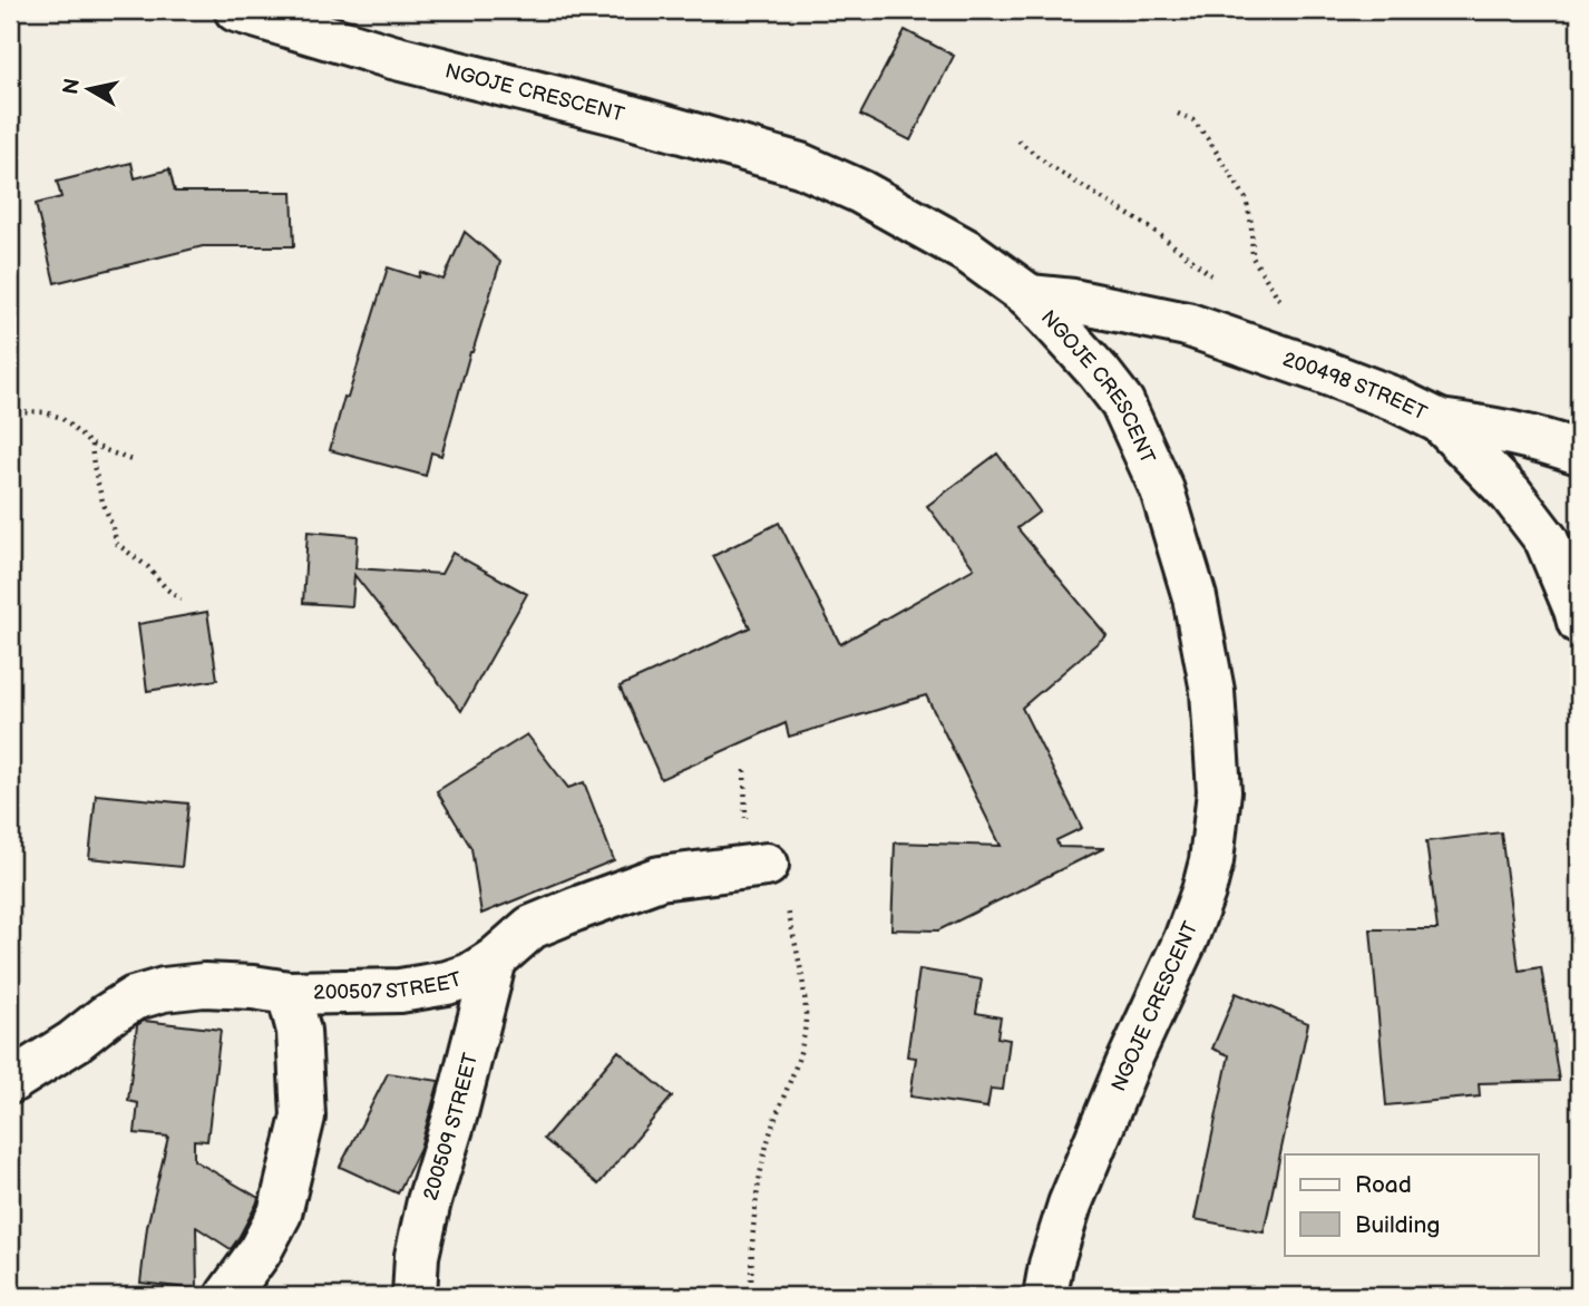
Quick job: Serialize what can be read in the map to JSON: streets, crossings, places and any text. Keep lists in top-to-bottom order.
{
  "streets": {
    "street": [
      "NGOJE CRESCENT",
      "200498 STREET",
      "200507 STREET",
      "200509 STREET"
    ]
  },
  "crossings": [
    ["NGOJE CRESCENT", "200498 STREET"],
    ["200507 STREET", "200509 STREET"]
  ],
  "legend": ["Road", "Building"],
  "north": "left"
}
